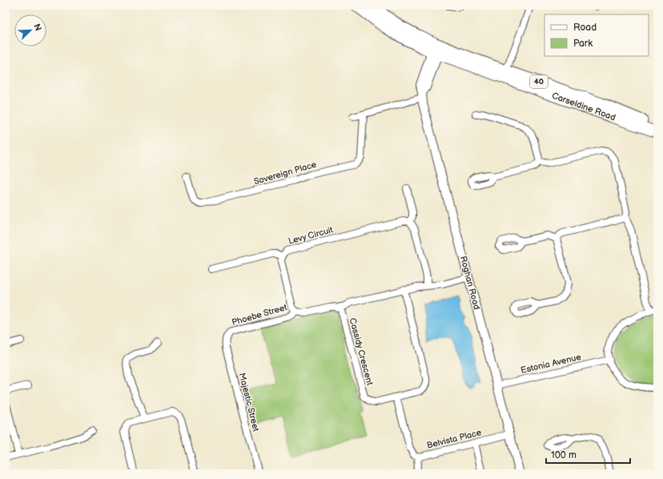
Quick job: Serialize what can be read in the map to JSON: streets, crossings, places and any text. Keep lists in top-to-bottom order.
{
  "streets": {
    "main road": ["40", "Carseldine Road"],
    "street": [
      "Sovereign Place",
      "Levy Circuit",
      "Roghan Road",
      "Phoebe Street",
      "Cassidy Crescent",
      "Estonia Avenue",
      "Majestic Street",
      "Belvista Place"
    ]
  },
  "crossings": [
    ["40", "Carseldine Road"],
    ["40", "Roghan Road"],
    ["Carseldine Road", "Roghan Road"],
    ["Levy Circuit", "Phoebe Street"],
    ["Roghan Road", "Estonia Avenue"],
    ["Roghan Road", "Belvista Place"],
    ["Phoebe Street", "Majestic Street"]
  ],
  "legend": ["Road", "Park"],
  "scale_bar": "100 m",
  "north": "top right"
}
